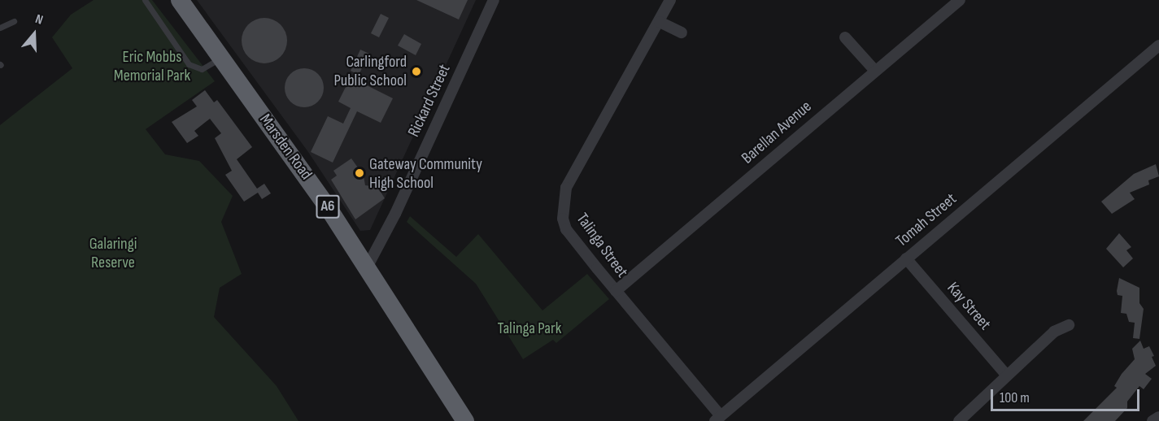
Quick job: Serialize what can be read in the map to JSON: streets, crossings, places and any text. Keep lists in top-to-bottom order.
{
  "streets": {
    "highway": ["Marsden Road", "A6"],
    "street": [
      "Rickard Street",
      "Barellan Avenue",
      "Tomah Street",
      "Talinga Street",
      "Kay Street"
    ]
  },
  "crossings": [
    ["Rickard Street", "Marsden Road"],
    ["Barellan Avenue", "Talinga Street"],
    ["Tomah Street", "Talinga Street"],
    ["Tomah Street", "Kay Street"]
  ],
  "parks": ["Eric Mobbs Memorial Park", "Galaringi Reserve", "Talinga Park"],
  "places": ["Carlingford Public School", "Gateway Community High School"],
  "scale_bar": "100 m",
  "north": "top"
}
